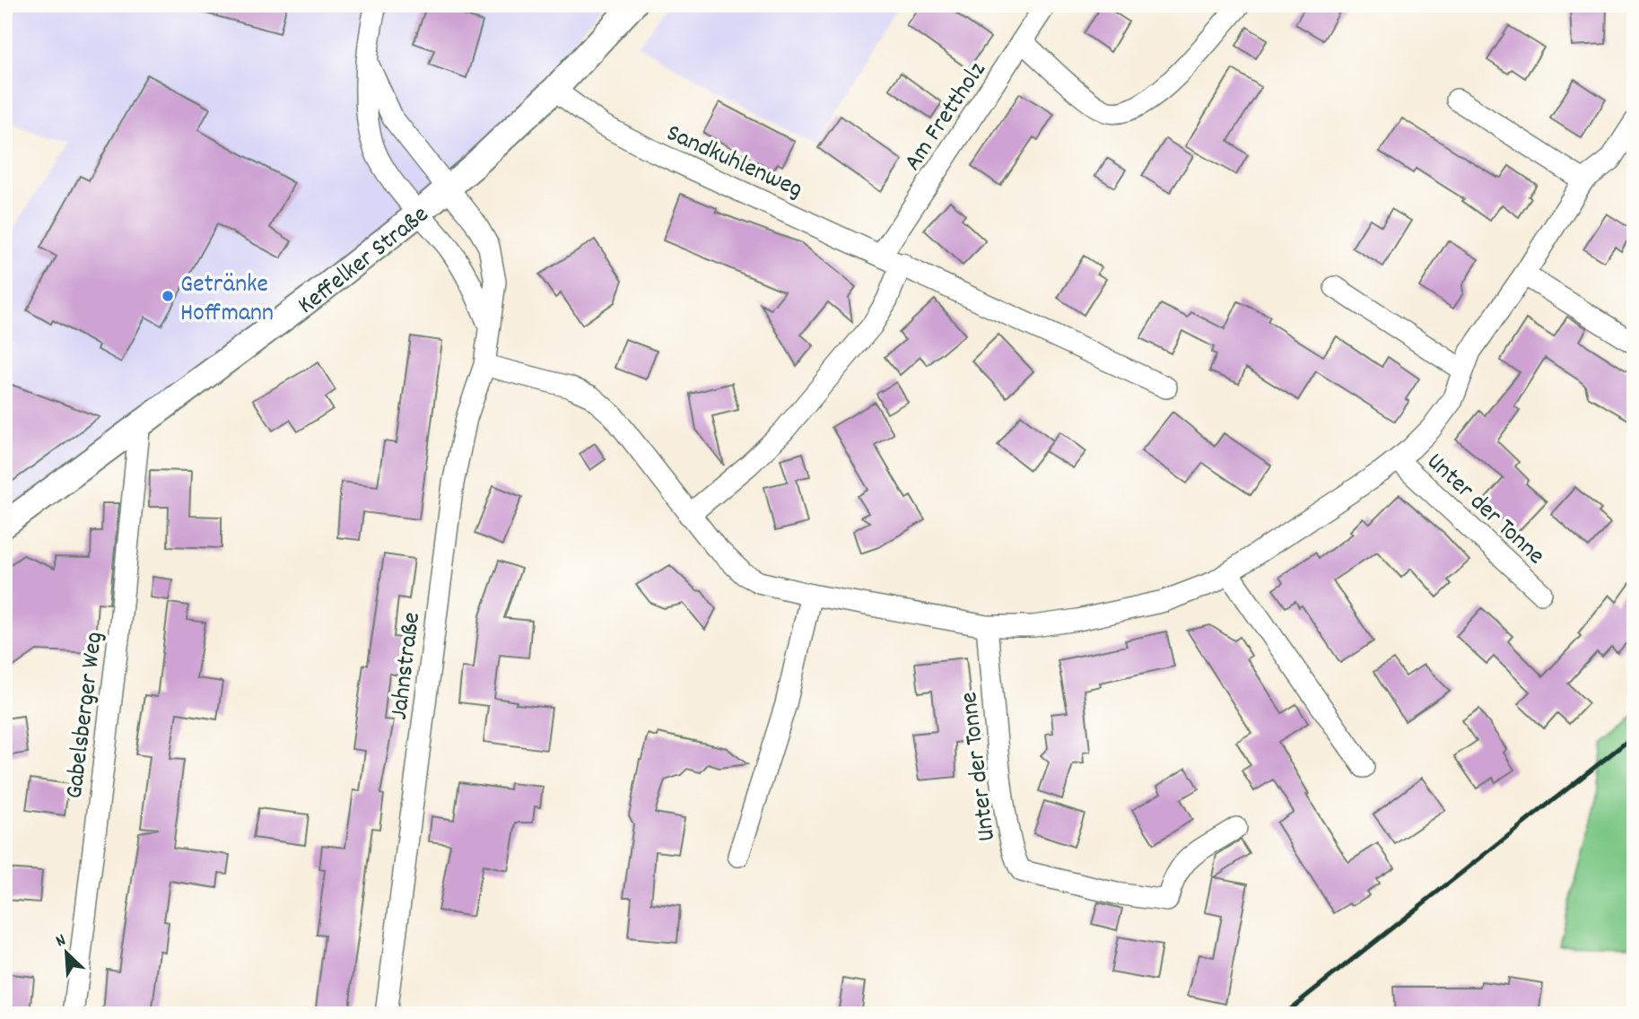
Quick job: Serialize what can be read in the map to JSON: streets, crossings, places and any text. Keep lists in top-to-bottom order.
{
  "streets": {
    "street": [
      "Am Frettholz",
      "Sandkuhlenweg",
      "Keffelker Straße",
      "Unter der Tonne",
      "Jahnstraße",
      "Gabelsberger Weg"
    ]
  },
  "crossings": [
    ["Am Frettholz", "Sandkuhlenweg"],
    ["Sandkuhlenweg", "Keffelker Straße"],
    ["Keffelker Straße", "Jahnstraße"],
    ["Keffelker Straße", "Gabelsberger Weg"],
    ["Unter der Tonne", "Jahnstraße"]
  ],
  "places": ["Getränke Hoffmann"],
  "north": "top left"
}
